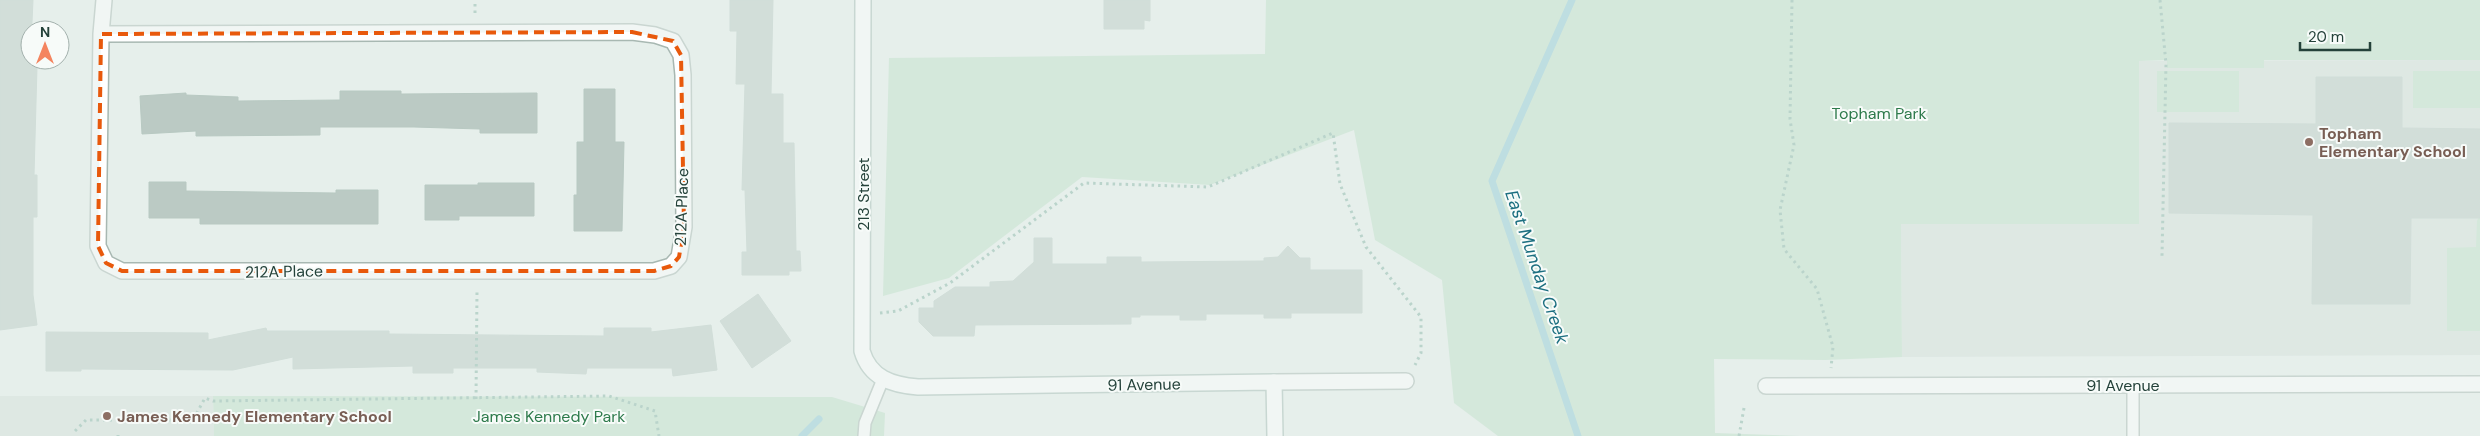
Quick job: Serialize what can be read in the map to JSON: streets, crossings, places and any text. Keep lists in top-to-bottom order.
{
  "streets": {
    "street": ["213 Street", "212A Place", "91 Avenue"]
  },
  "crossings": [
    ["213 Street", "91 Avenue"]
  ],
  "water": ["East Munday Creek"],
  "parks": ["Topham Park", "James Kennedy Park"],
  "places": ["Topham Elementary School", "James Kennedy Elementary School"],
  "scale_bar": "20 m",
  "north": "top"
}
